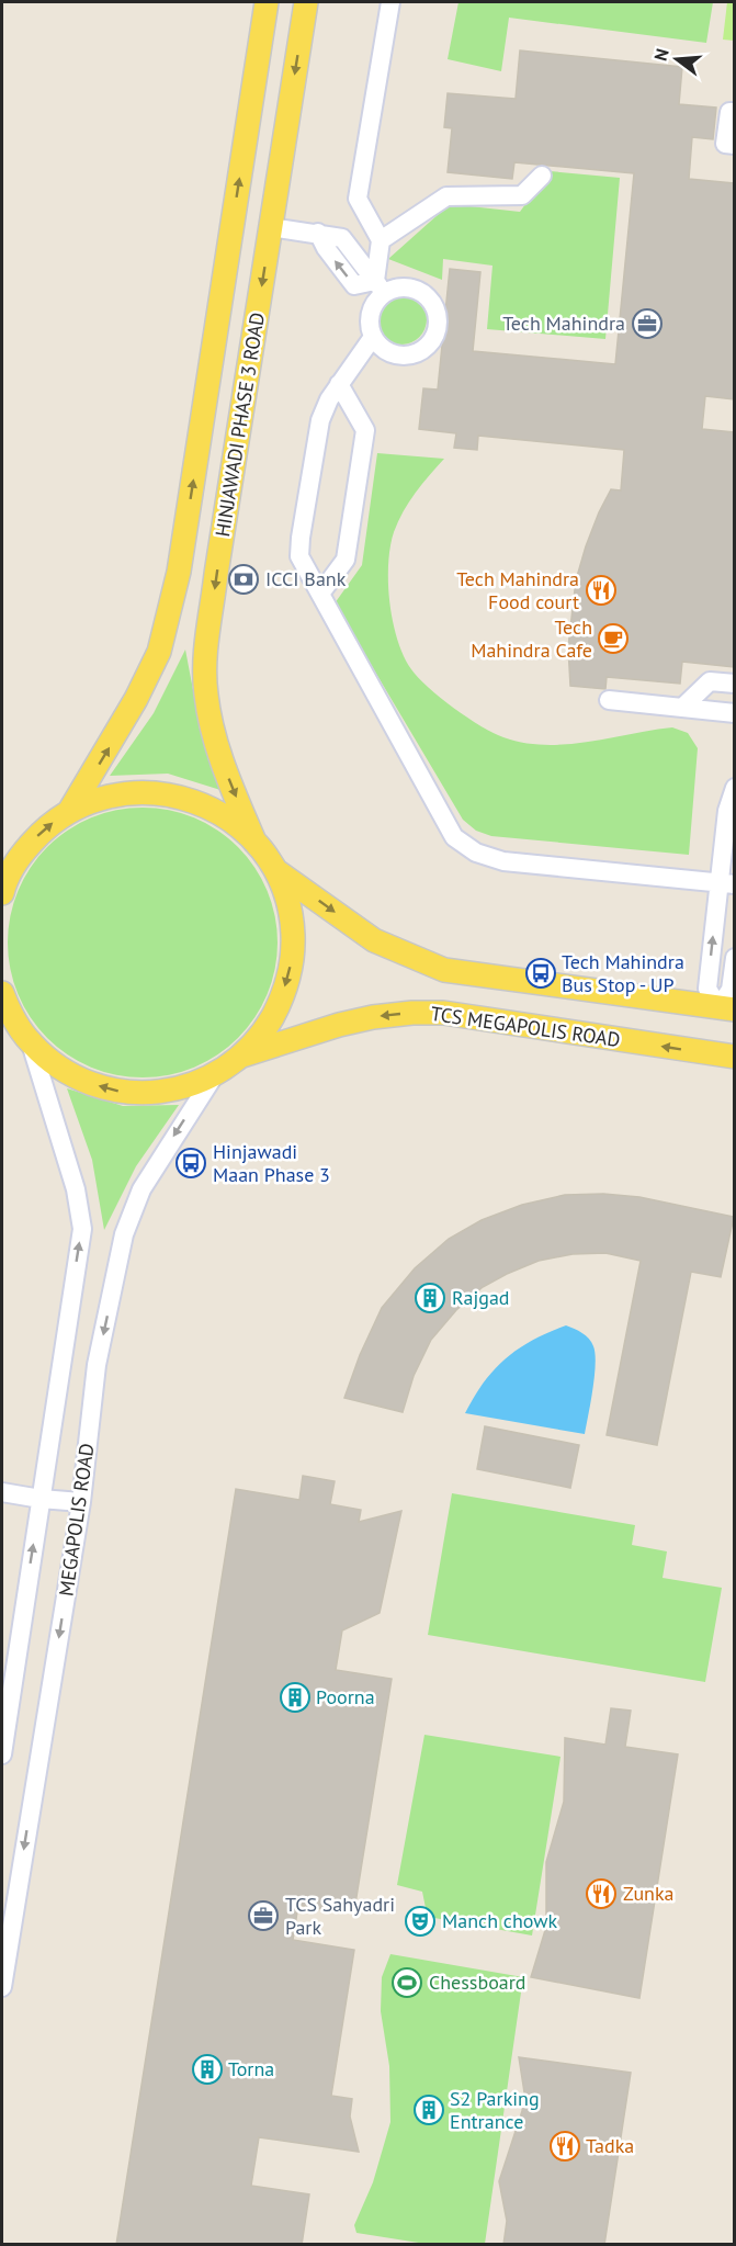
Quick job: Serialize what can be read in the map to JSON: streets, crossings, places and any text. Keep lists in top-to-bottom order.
{
  "streets": {
    "main road": ["HINJAWADI PHASE 3 ROAD", "TCS MEGAPOLIS ROAD"],
    "street": ["MEGAPOLIS ROAD"]
  },
  "places": {
    "office": ["Tech Mahindra", "TCS Sahyadri Park"],
    "bank": ["ICCI Bank"],
    "restaurant": ["Tech Mahindra Food court", "Zunka", "Tadka"],
    "cafe": ["Tech Mahindra Cafe"],
    "bus stop": ["Tech Mahindra Bus Stop - UP", "Hinjawadi Maan Phase 3"],
    "building": [
      "Rajgad",
      "Poorna",
      "Torna",
      "S2 Parking Entrance"
    ],
    "theatre": ["Manch chowk"],
    "sports": ["Chessboard"]
  },
  "north": "left"
}
